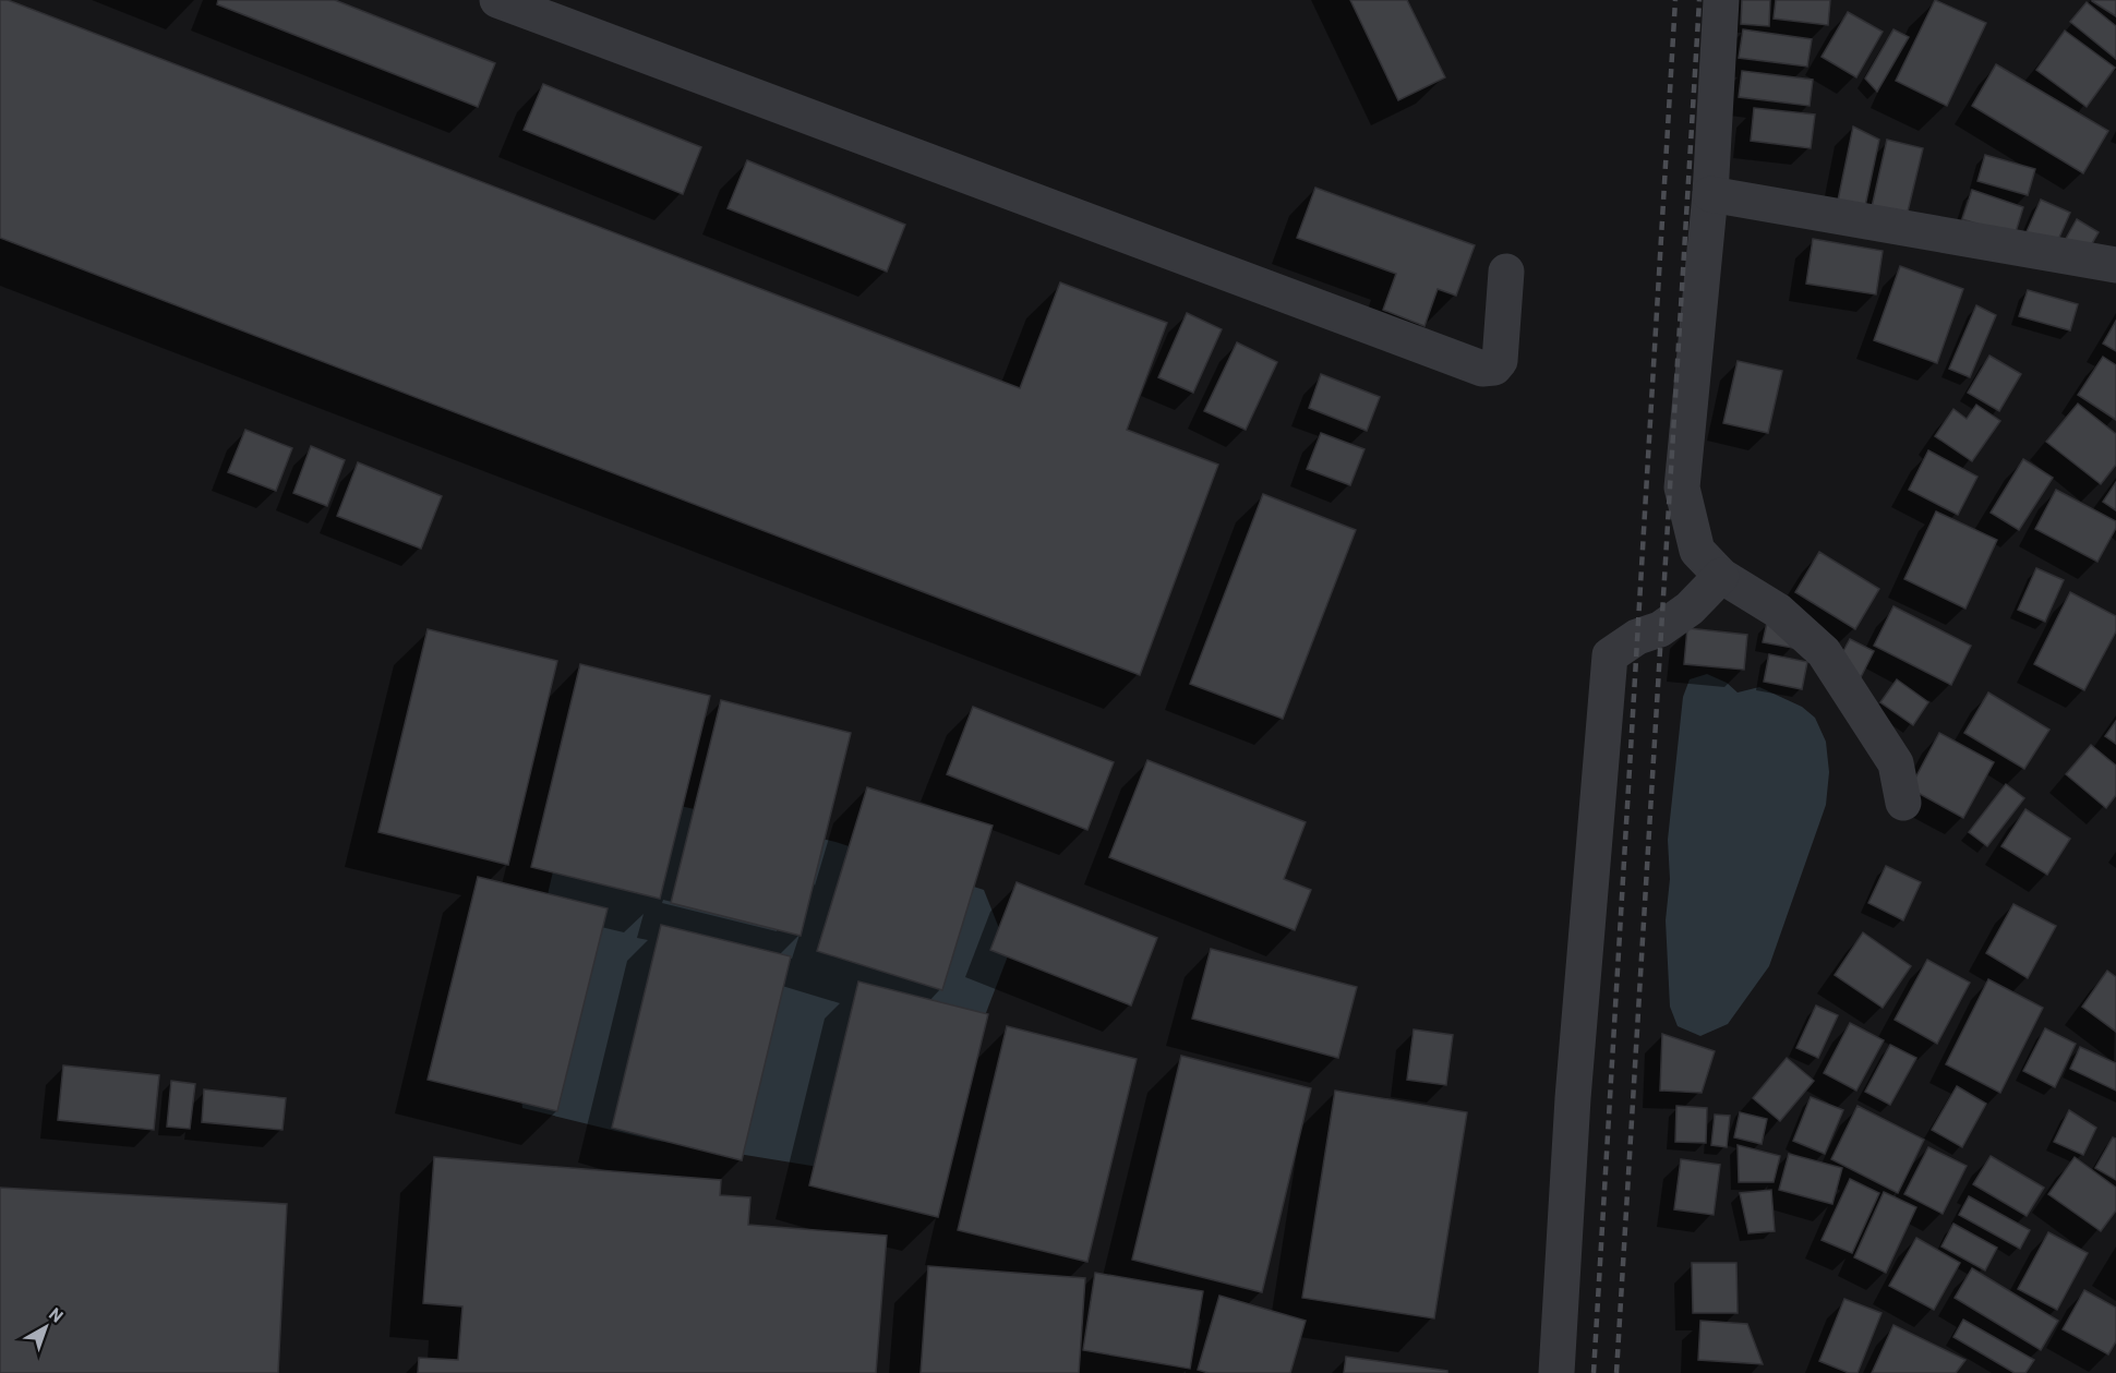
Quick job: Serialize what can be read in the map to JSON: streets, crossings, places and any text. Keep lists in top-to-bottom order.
{
  "north": "top right"
}
